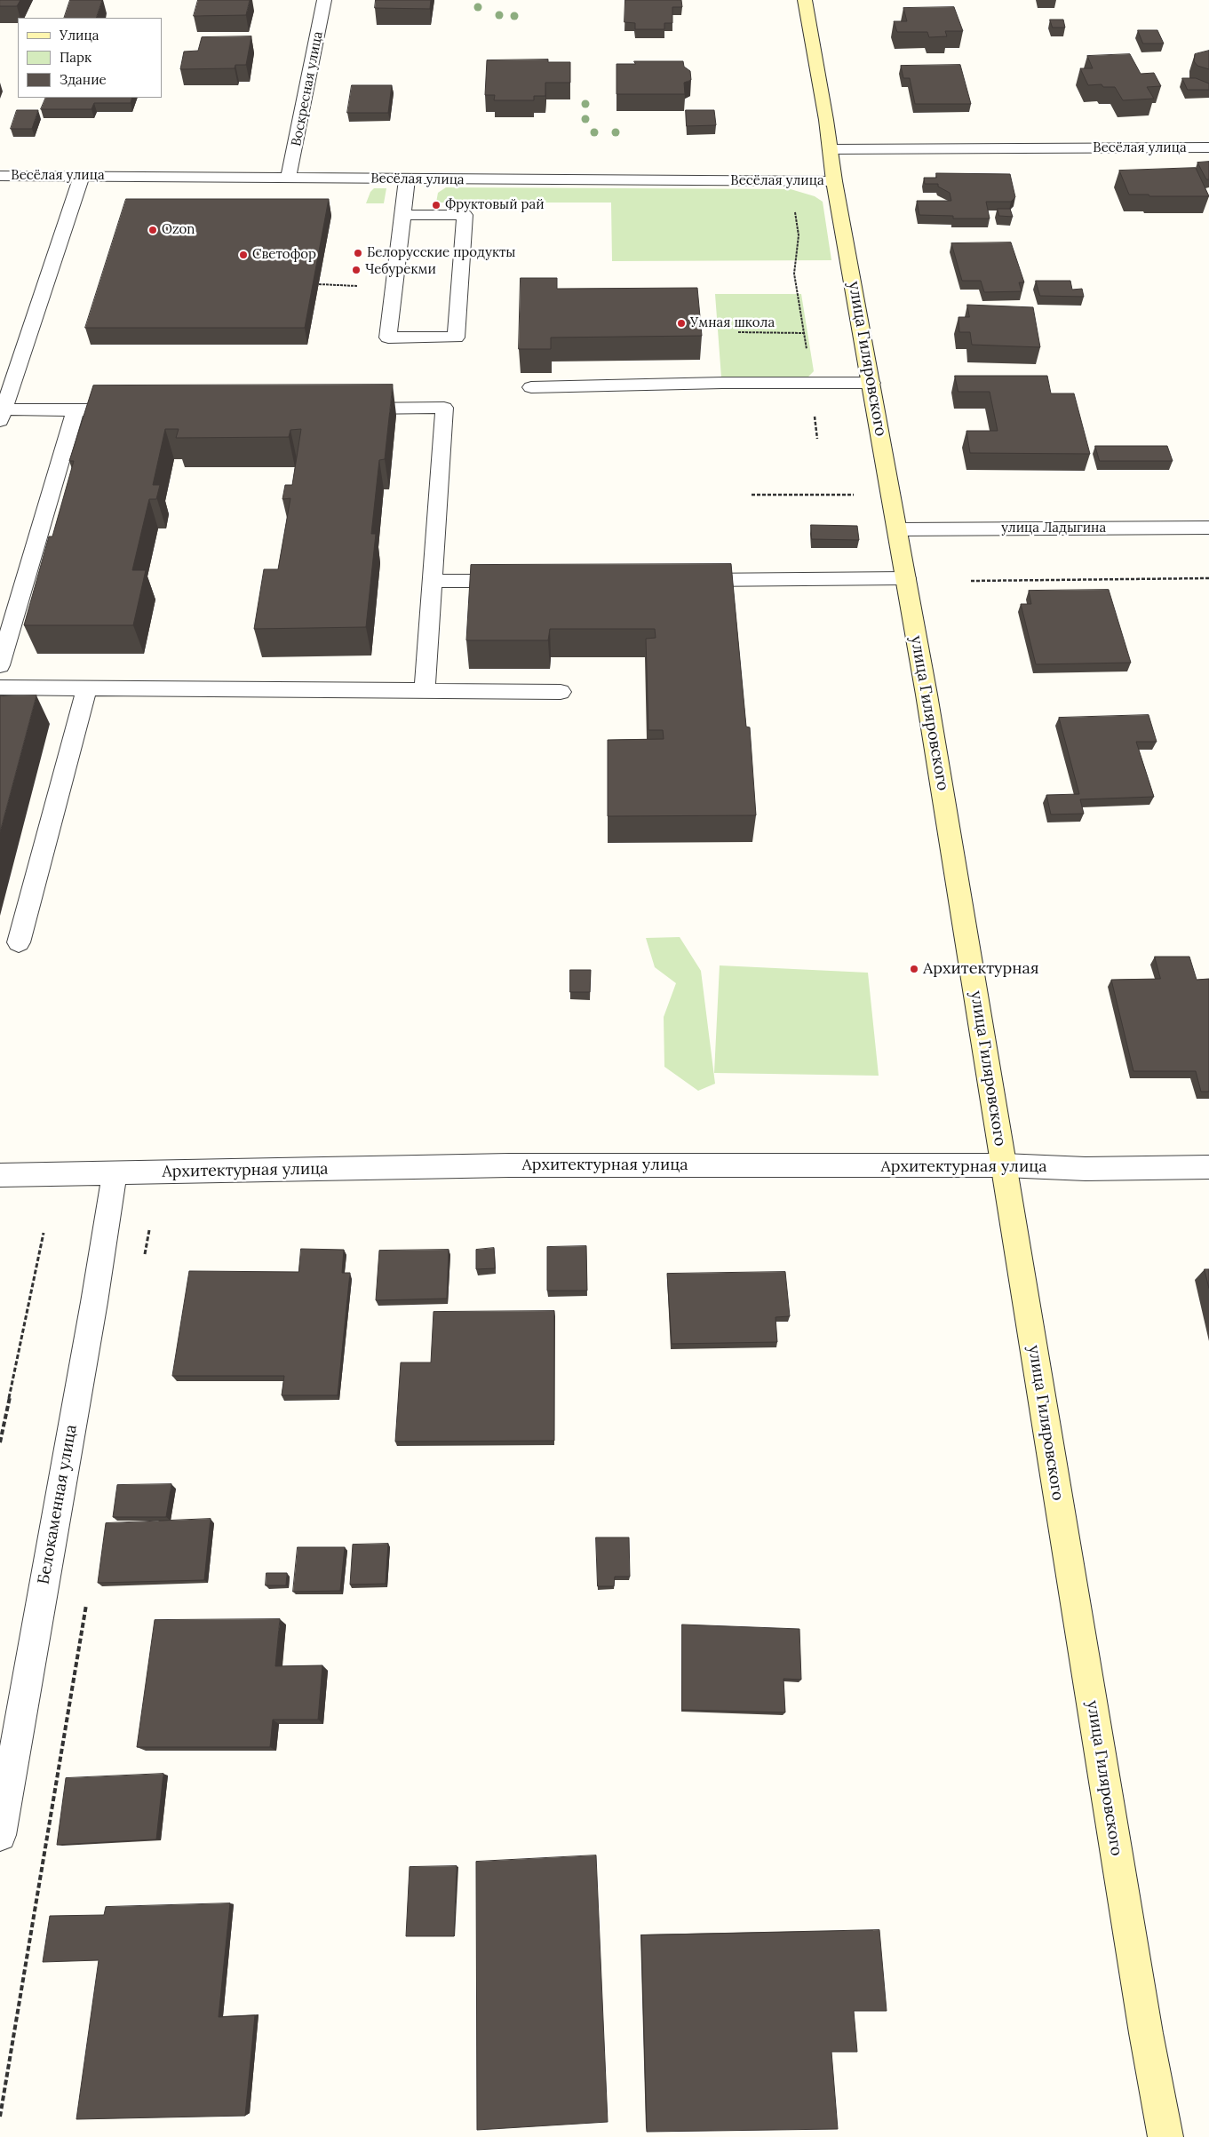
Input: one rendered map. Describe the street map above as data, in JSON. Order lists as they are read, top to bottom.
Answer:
{
  "streets": {
    "street": [
      "Воскресная улица",
      "Весёлая улица",
      "улица Гиляровского",
      "улица Ладыгина",
      "Архитектурная улица",
      "Белокаменная улица"
    ]
  },
  "crossings": [
    ["Воскресная улица", "Весёлая улица"],
    ["Весёлая улица", "улица Гиляровского"],
    ["улица Гиляровского", "улица Ладыгина"],
    ["улица Гиляровского", "Архитектурная улица"],
    ["Архитектурная улица", "Белокаменная улица"]
  ],
  "places": [
    "Фруктовый рай",
    "Ozon",
    "Белорусские продукты",
    "Светофор",
    "Чебурекми",
    "Умная школа",
    "Архитектурная"
  ],
  "legend": ["Улица", "Парк", "Здание"]
}
